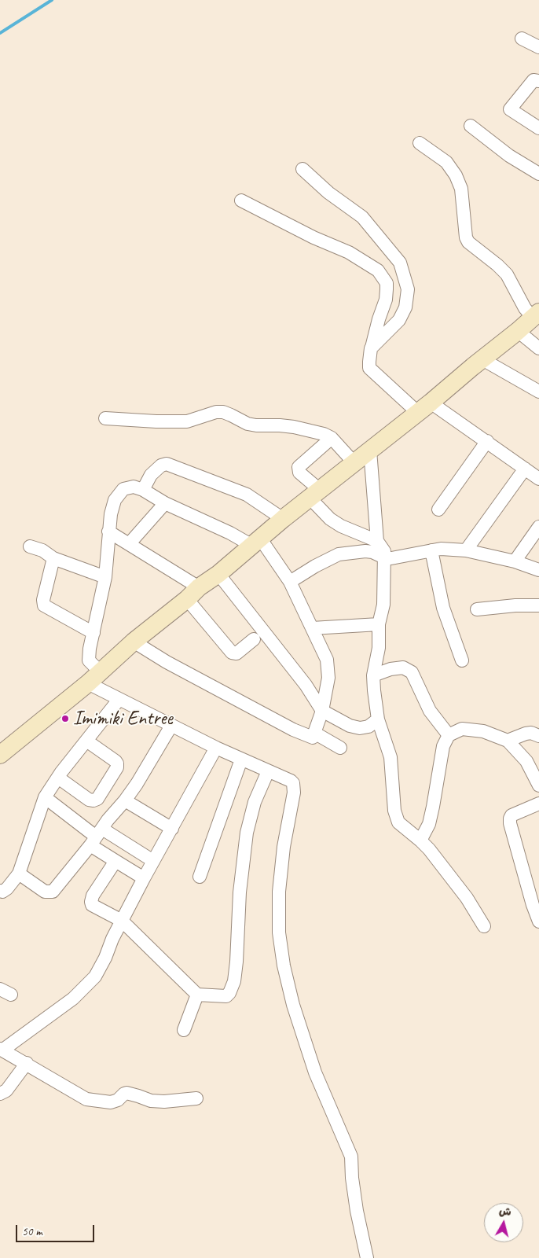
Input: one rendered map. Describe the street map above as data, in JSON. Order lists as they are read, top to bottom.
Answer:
{
  "places": ["Imimiki Entree"],
  "scale_bar": "50 m",
  "north": "top"
}
